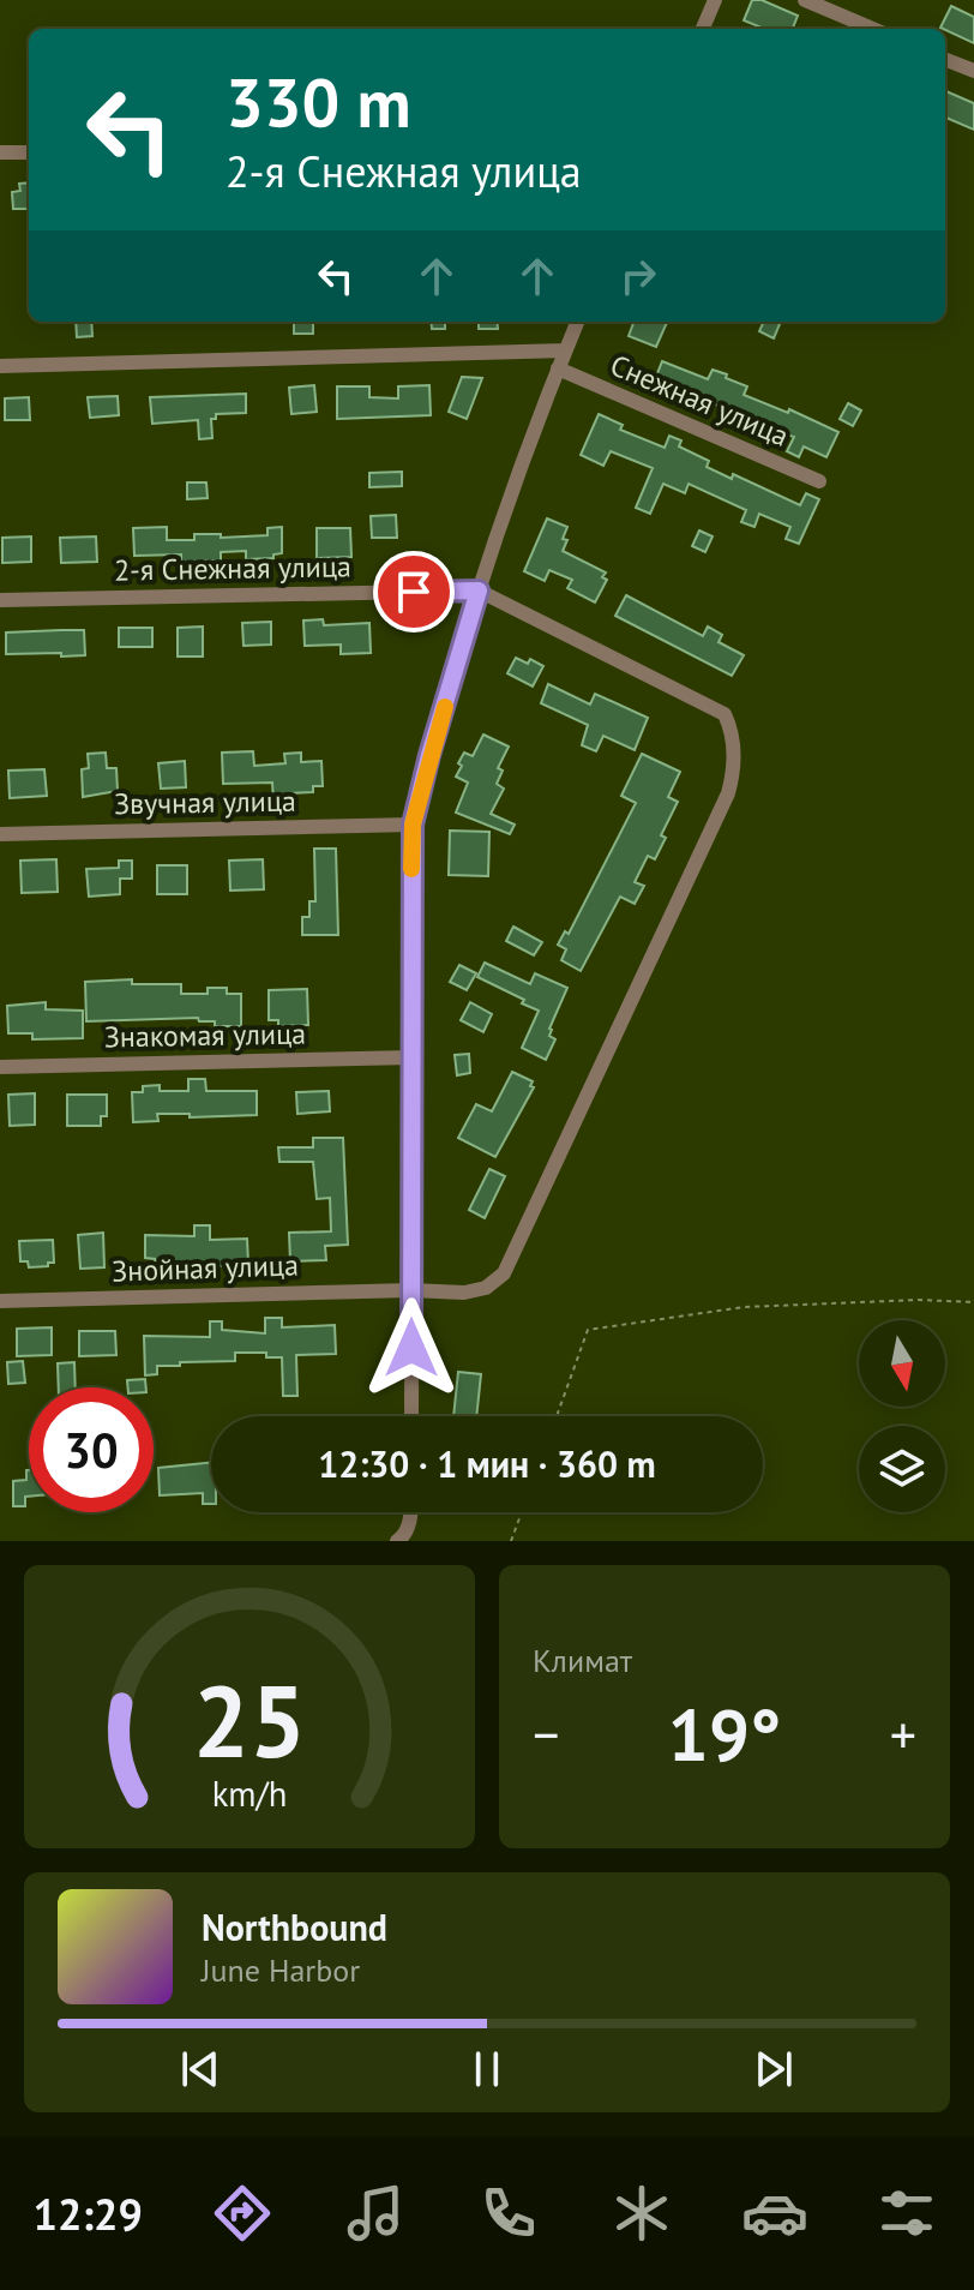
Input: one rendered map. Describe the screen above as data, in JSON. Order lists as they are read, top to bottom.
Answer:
{
  "streets": {
    "street": [
      "Снежная улица",
      "2-я Снежная улица",
      "Звучная улица",
      "Знакомая улица",
      "Знойная улица"
    ]
  },
  "crossings": [
    ["2-я Снежная улица", "Знойная улица"]
  ],
  "north": "bottom",
  "page": {
    "turn": ["330 m", "2-я Снежная улица"],
    "limit": "30",
    "trip": "12:30 · 1 мин · 360 m",
    "tile": "Климат",
    "heat": ["−", "19°", "+"],
    "song": ["Northbound", "June Harbor"],
    "tabs": "12:29",
    "gauge": ["25", "km/h"]
  }
}
